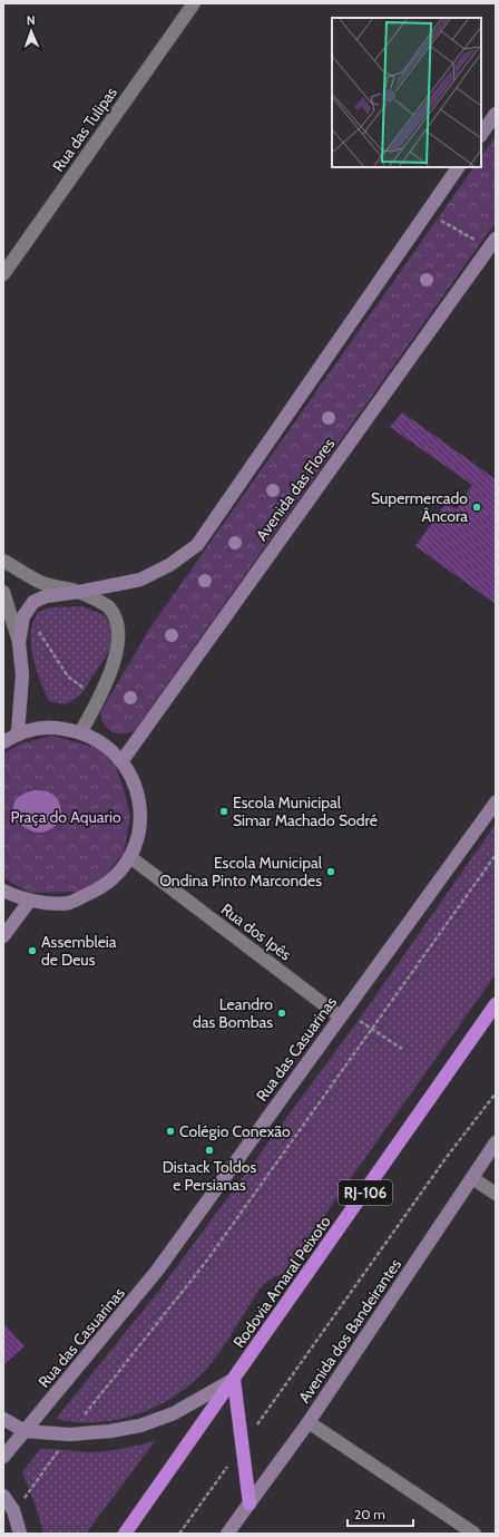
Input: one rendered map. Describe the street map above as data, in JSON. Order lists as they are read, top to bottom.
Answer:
{
  "streets": {
    "highway": ["RJ-106", "Rodovia Amaral Peixoto"],
    "street": [
      "Rua das Tulipas",
      "Avenida das Flores",
      "Rua dos Ipês",
      "Rua das Casuarinas",
      "Avenida dos Bandeirantes"
    ]
  },
  "crossings": [
    ["Rua dos Ipês", "Rua das Casuarinas"]
  ],
  "parks": ["Praça do Aquario"],
  "places": [
    "Supermercado Âncora",
    "Escola Municipal Simar Machado Sodré",
    "Escola Municipal Ondina Pinto Marcondes",
    "Assembleia de Deus",
    "Leandro das Bombas",
    "Colégio Conexão",
    "Distack Toldos e Persianas"
  ],
  "scale_bar": "20 m",
  "north": "top"
}
